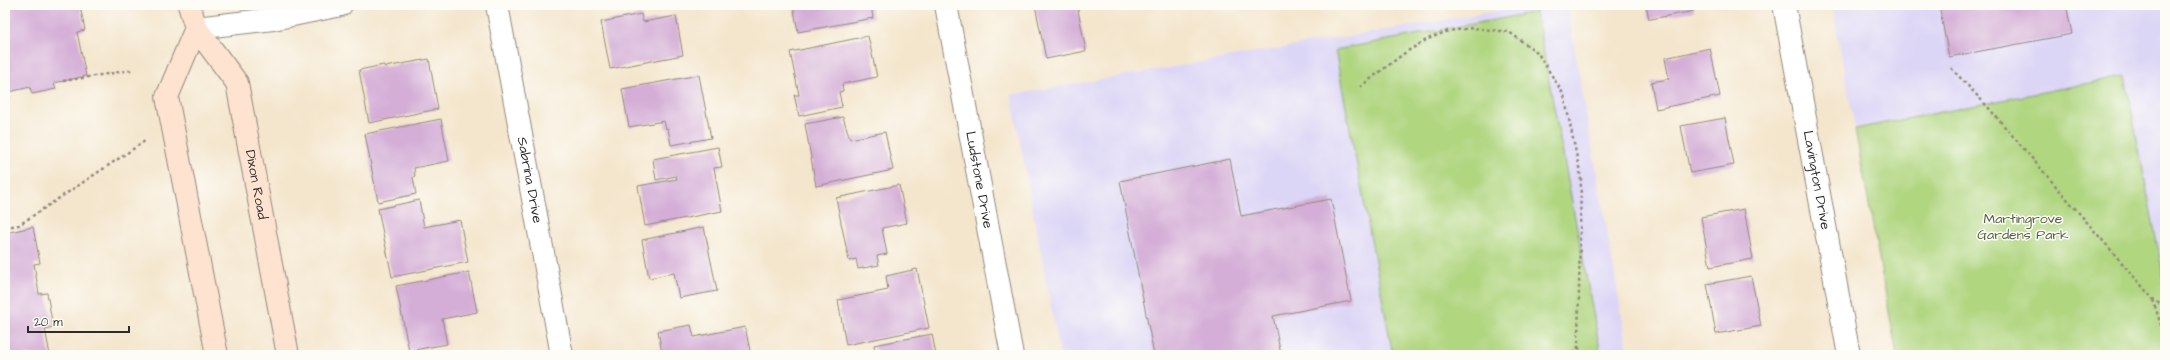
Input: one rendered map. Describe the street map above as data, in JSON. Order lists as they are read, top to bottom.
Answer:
{
  "streets": {
    "main road": ["Dixon Road"],
    "street": ["Sabrina Drive", "Ludstone Drive", "Lavington Drive"]
  },
  "parks": ["Martingrove Gardens Park"],
  "scale_bar": "20 m"
}
